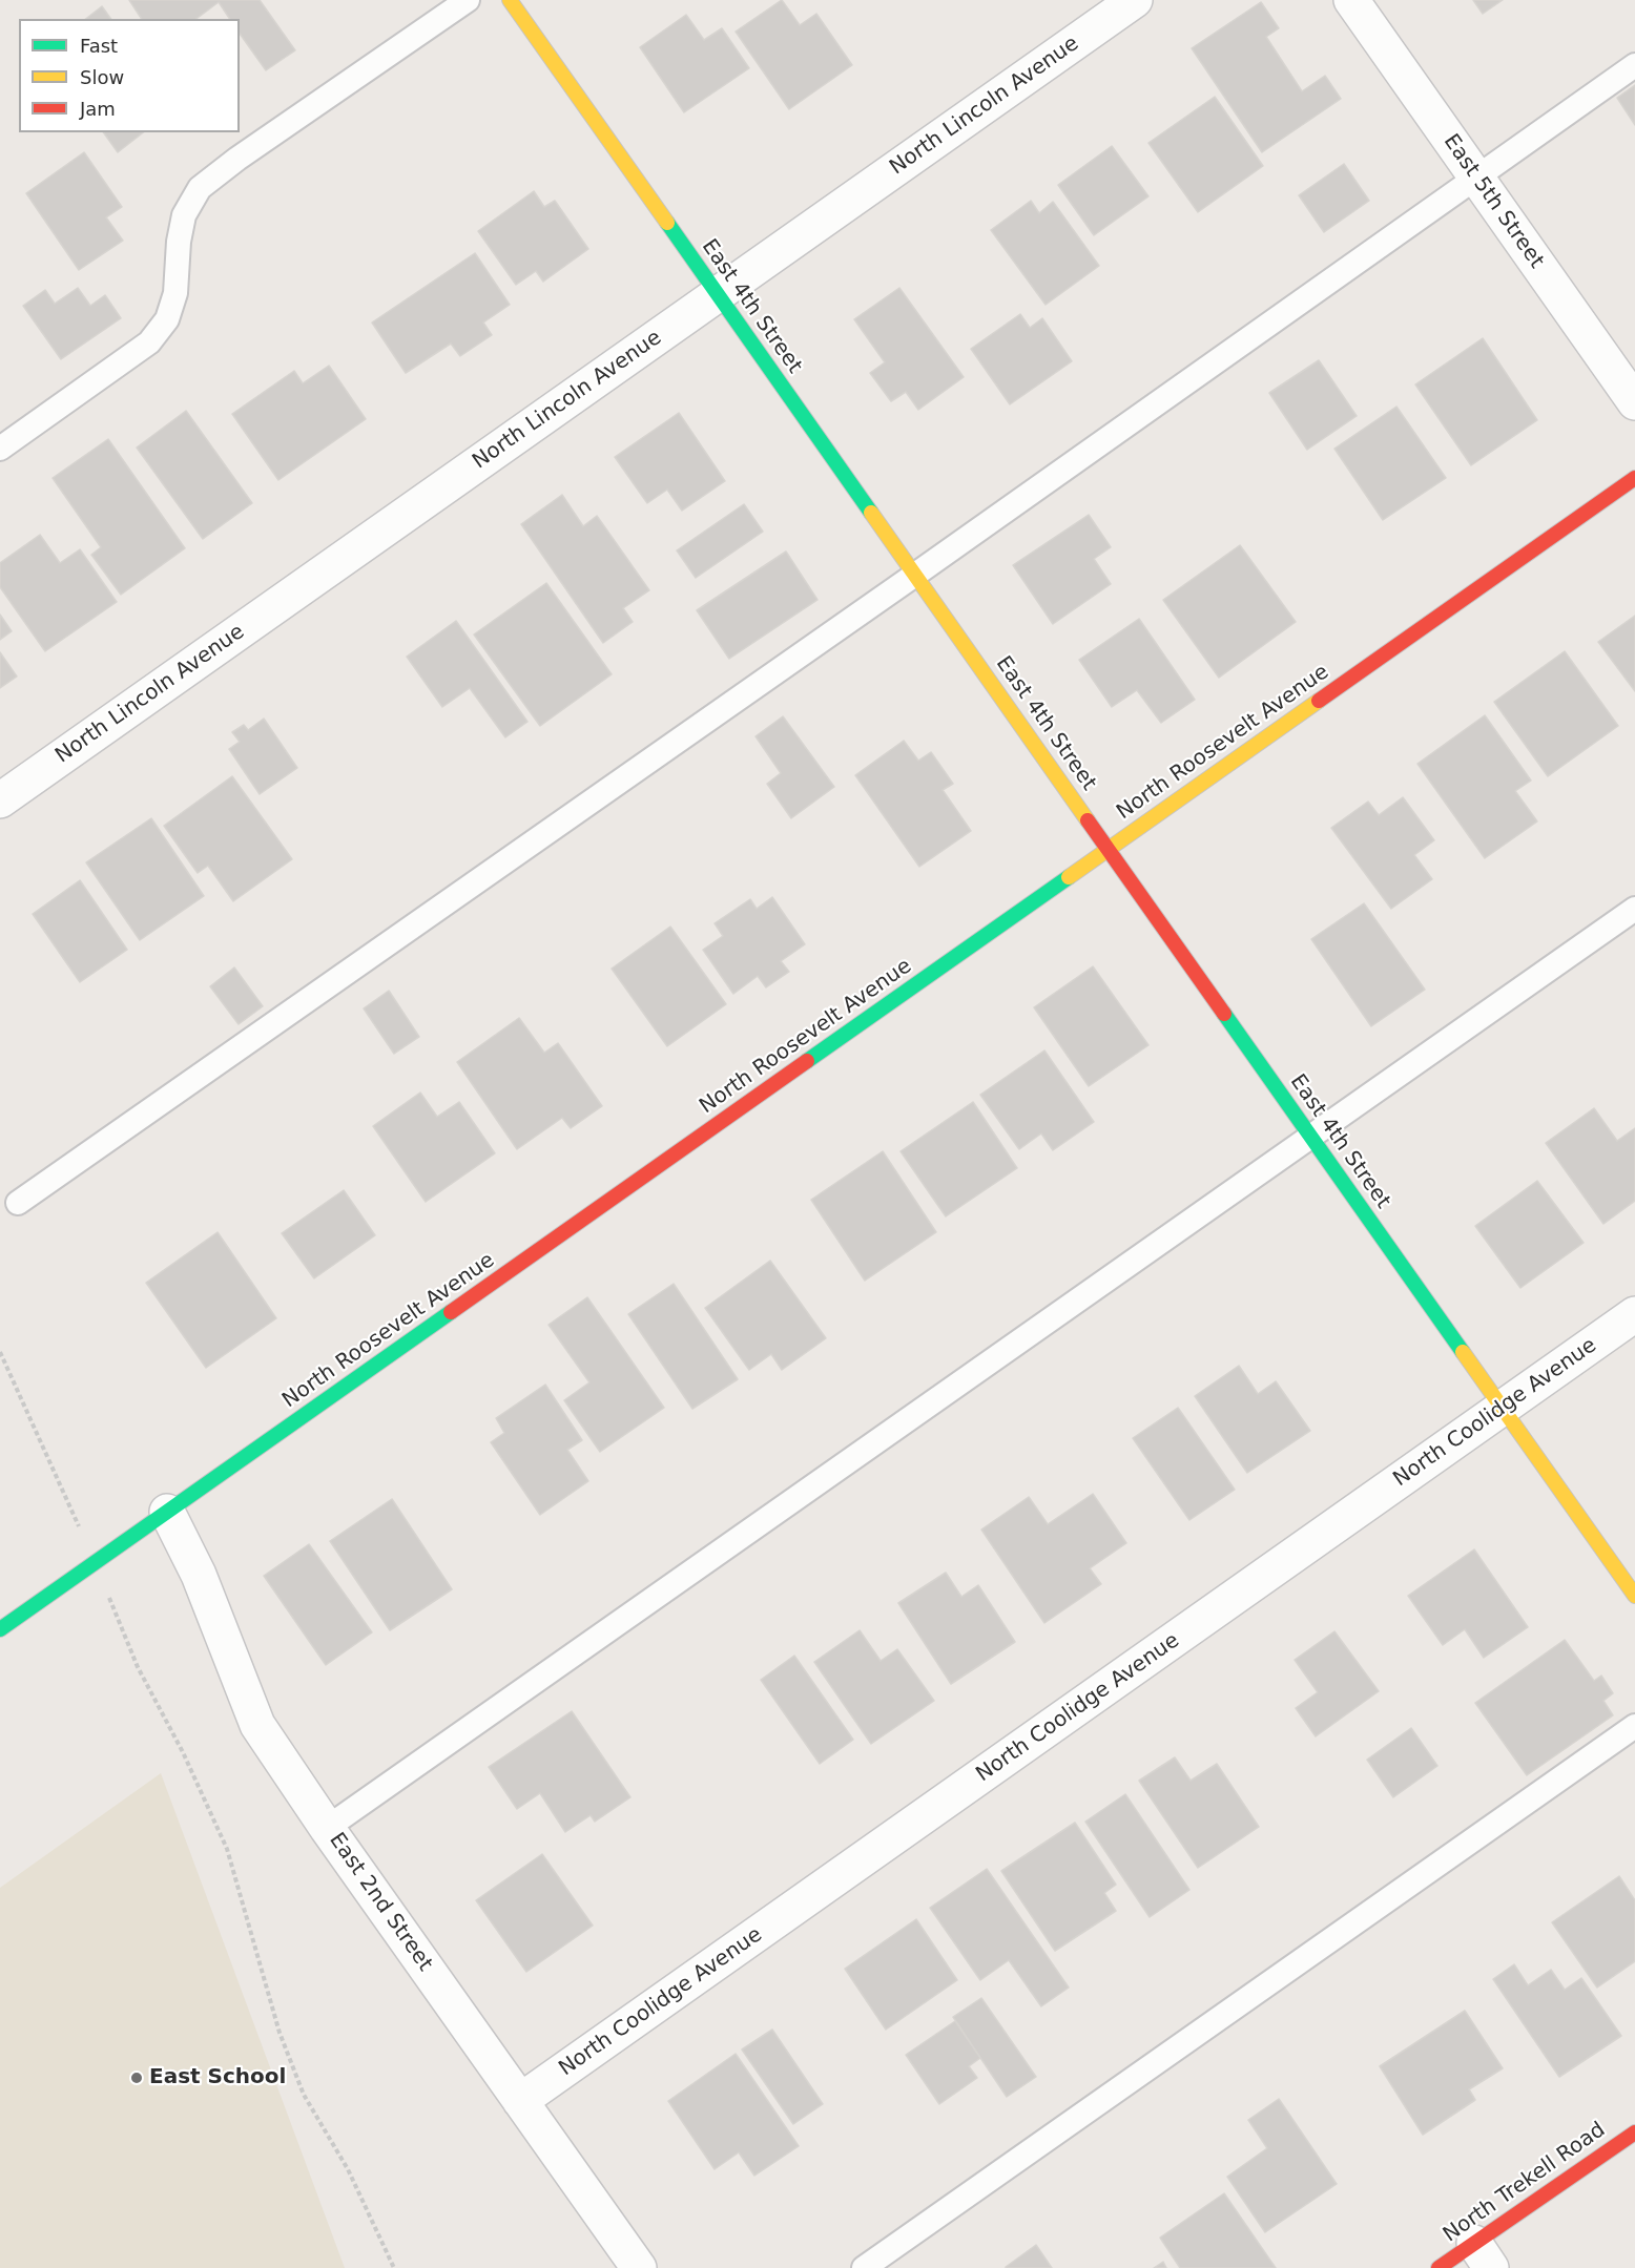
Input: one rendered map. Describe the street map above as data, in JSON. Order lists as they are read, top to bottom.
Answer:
{
  "streets": {
    "street": [
      "North Lincoln Avenue",
      "East 5th Street",
      "East 4th Street",
      "North Roosevelt Avenue",
      "North Coolidge Avenue",
      "East 2nd Street",
      "North Trekell Road"
    ]
  },
  "crossings": [
    ["North Lincoln Avenue", "East 4th Street"],
    ["East 4th Street", "North Roosevelt Avenue"],
    ["East 4th Street", "North Coolidge Avenue"],
    ["North Roosevelt Avenue", "East 2nd Street"],
    ["North Coolidge Avenue", "East 2nd Street"]
  ],
  "places": ["East School"],
  "legend": ["Fast", "Slow", "Jam"]
}
